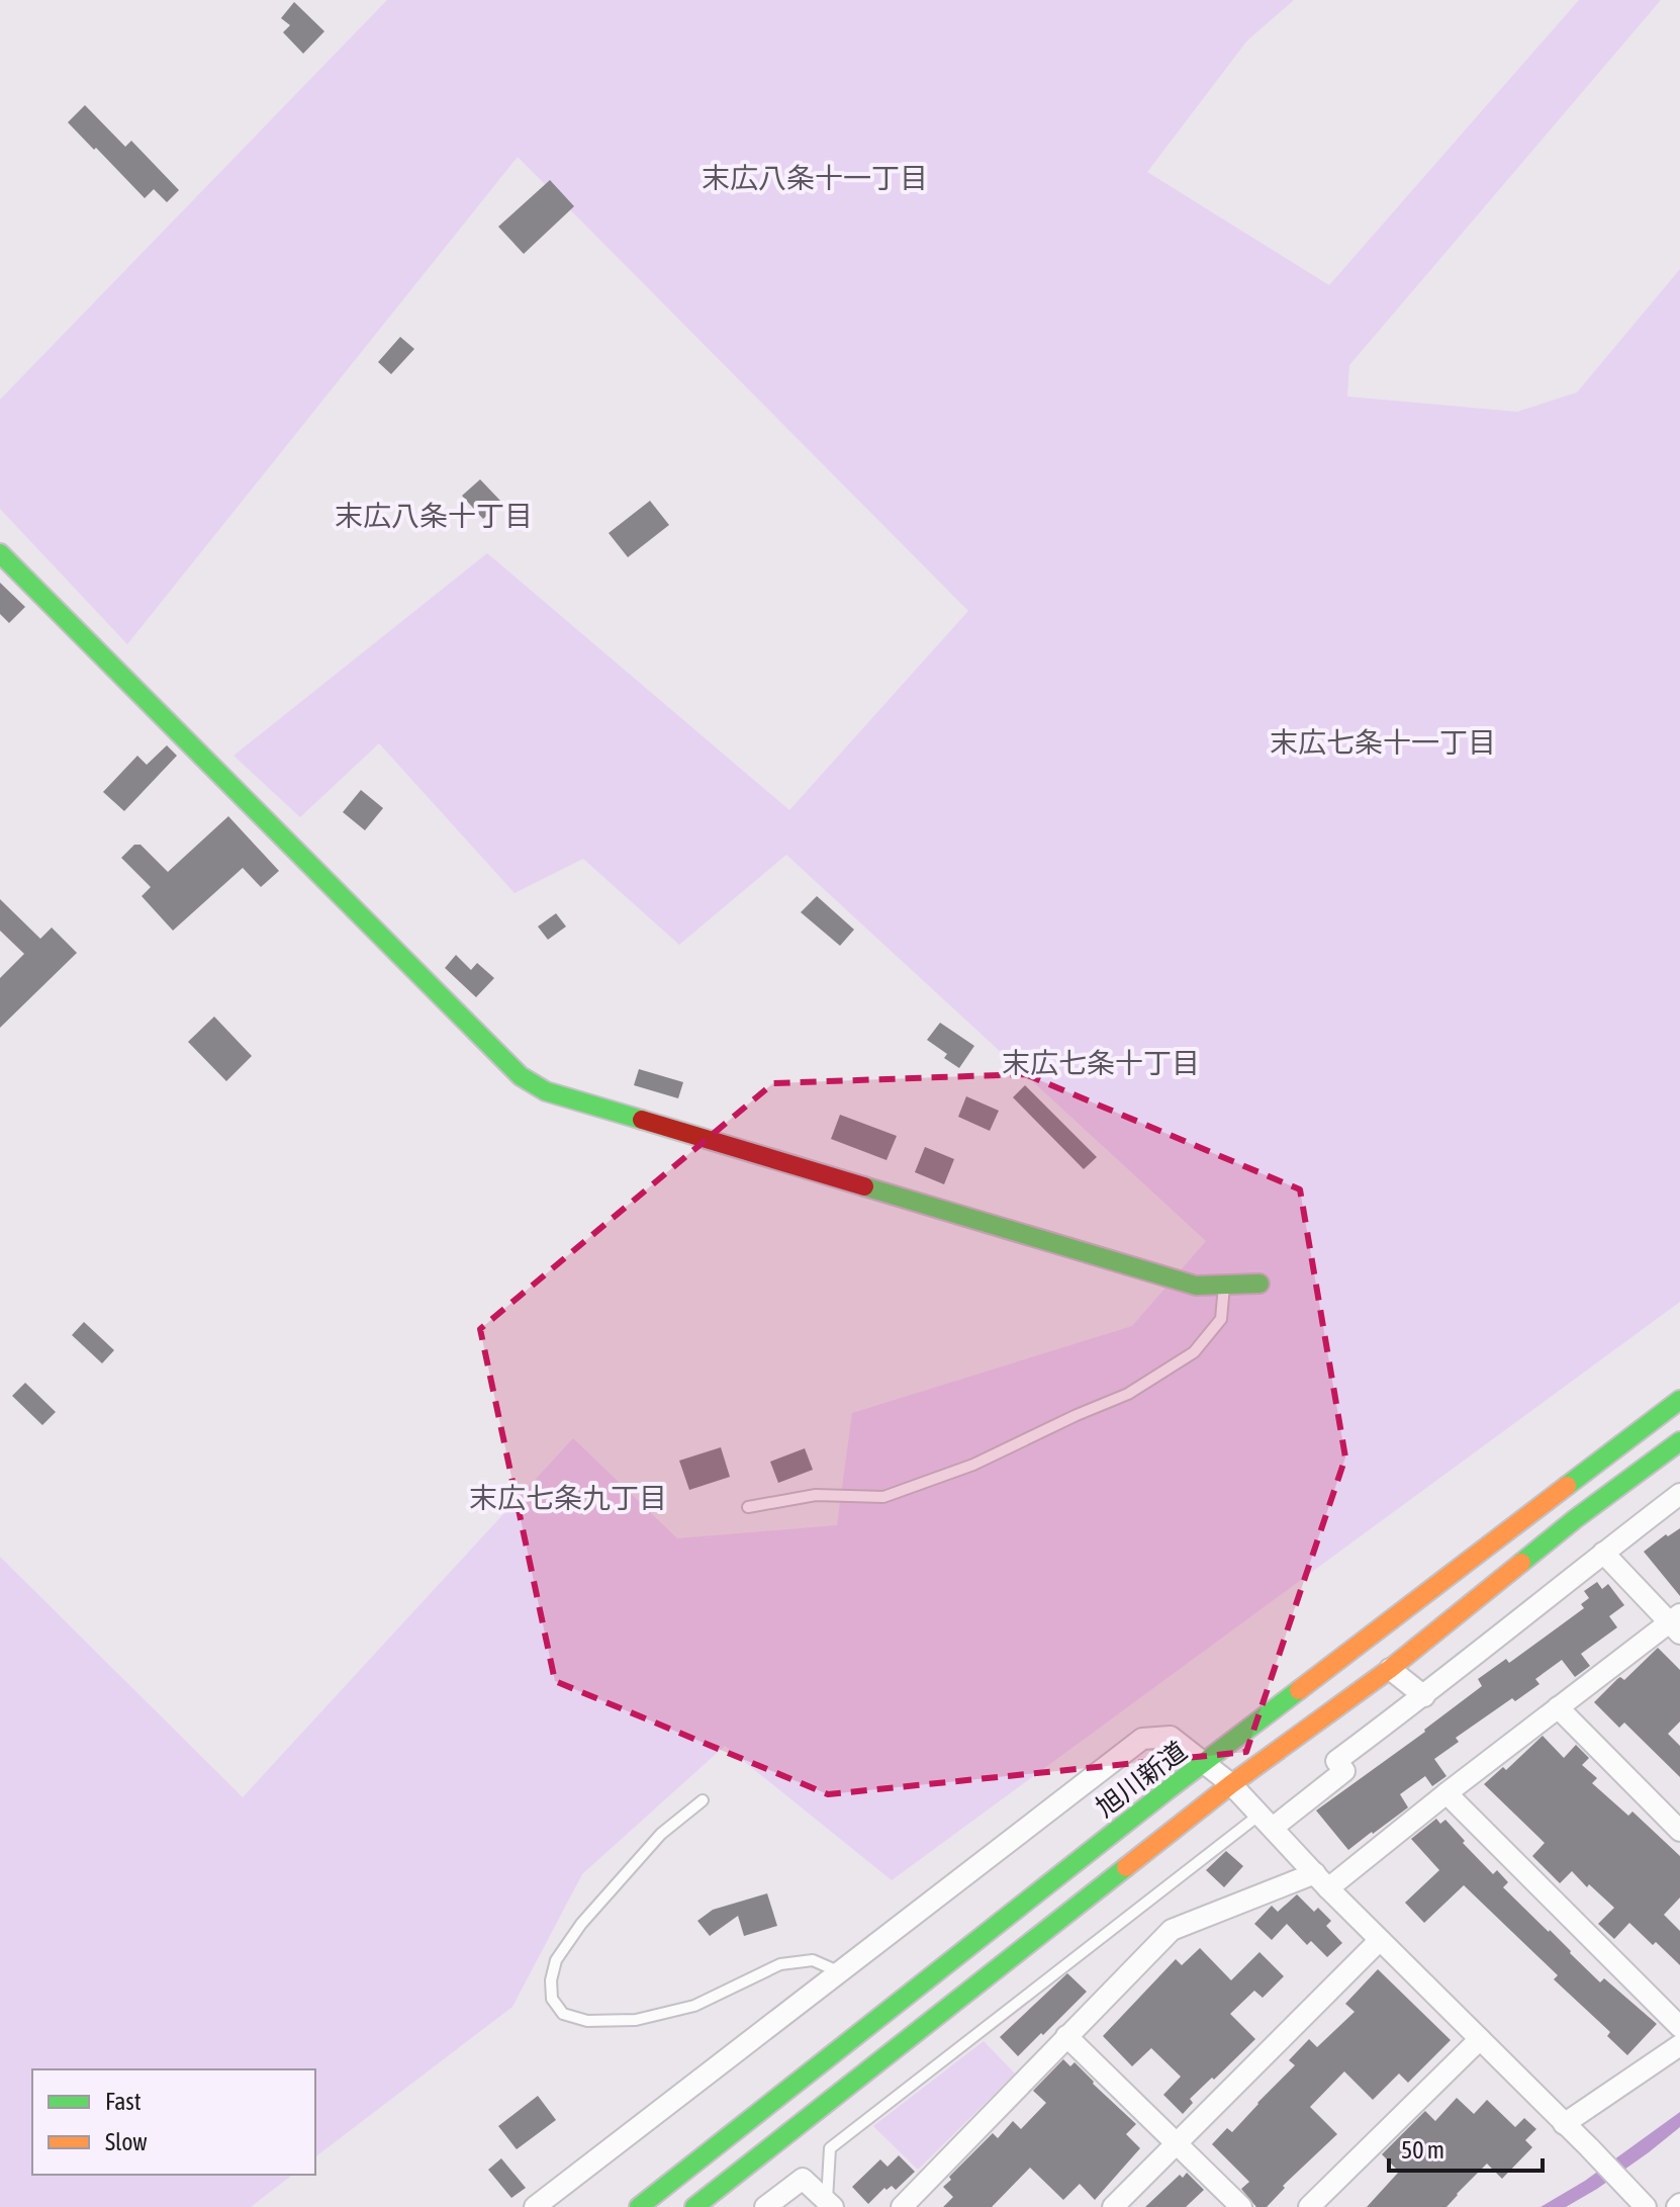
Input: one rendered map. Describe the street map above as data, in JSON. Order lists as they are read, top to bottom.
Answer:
{
  "streets": {
    "main road": ["旭川新道"]
  },
  "districts": [
    "末広八条十一丁目",
    "末広八条十丁目",
    "末広七条十一丁目",
    "末広七条十丁目",
    "末広七条九丁目"
  ],
  "legend": ["Fast", "Slow"],
  "scale_bar": "50 m"
}
